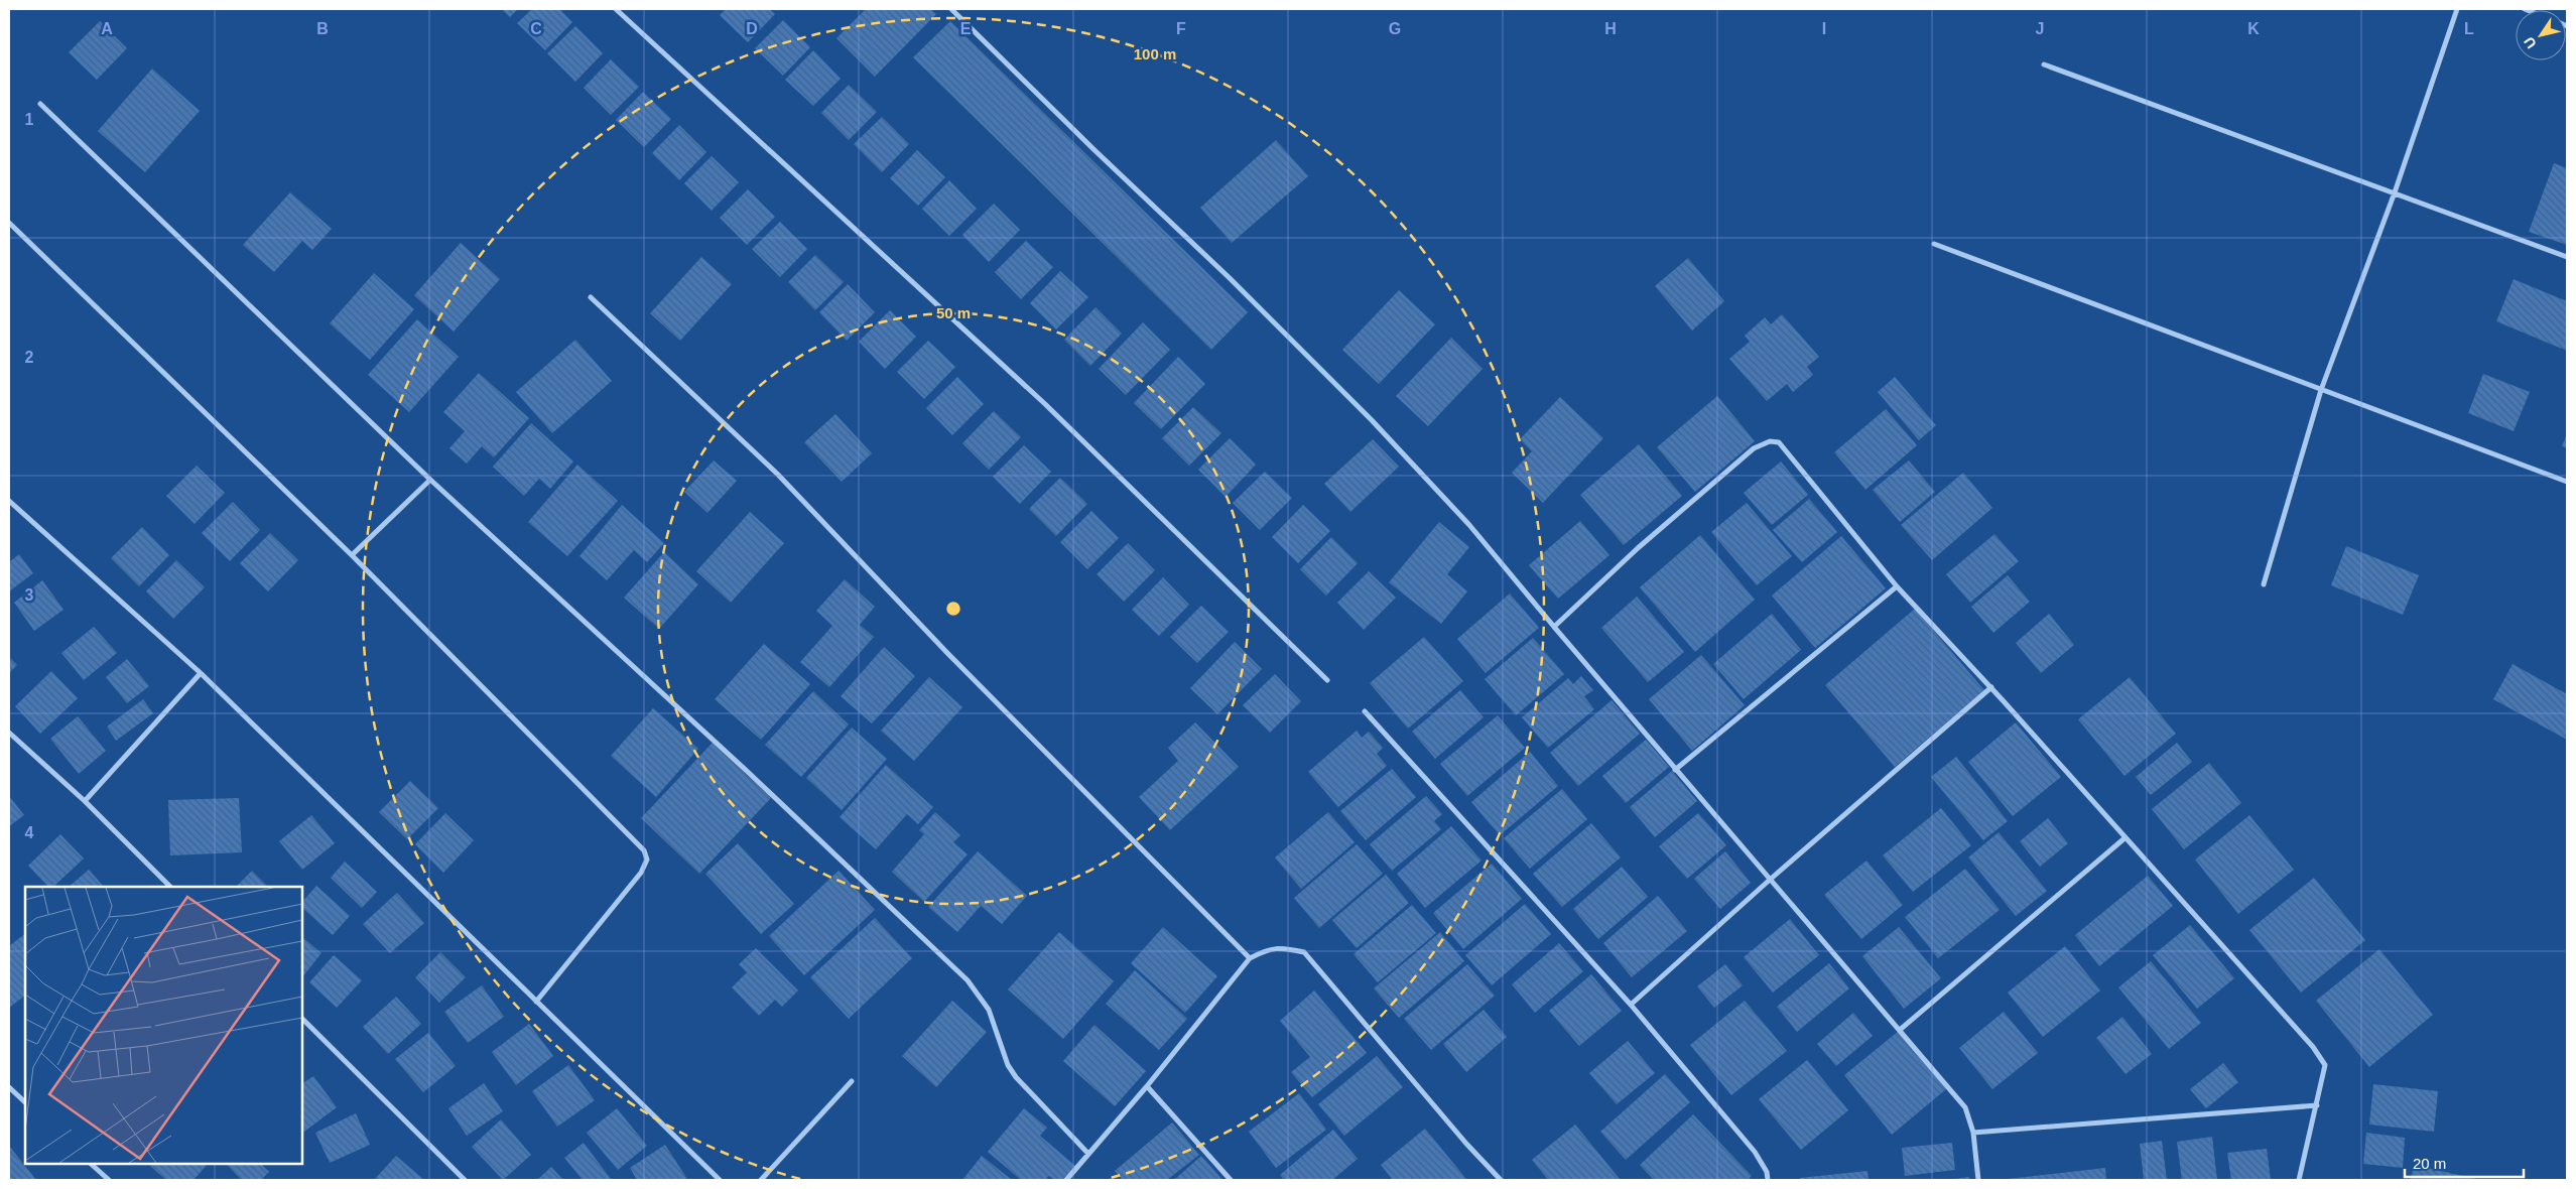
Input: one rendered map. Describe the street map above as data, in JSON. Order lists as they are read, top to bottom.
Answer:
{
  "scale_bar": "20 m",
  "north": "bottom left",
  "grid": {
    "columns": [
      "A",
      "B",
      "C",
      "D",
      "E",
      "F",
      "G",
      "H",
      "I",
      "J",
      "K",
      "L"
    ],
    "rows": [
      "1",
      "2",
      "3",
      "4"
    ]
  },
  "rings": ["100 m", "50 m"]
}
